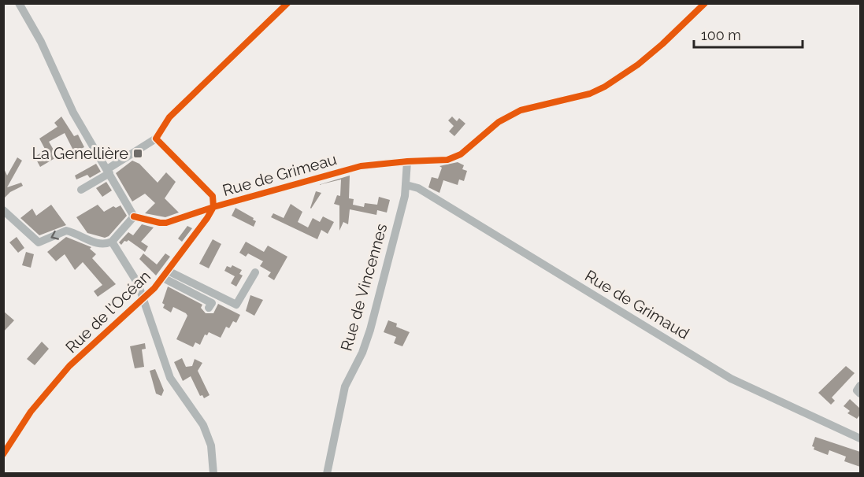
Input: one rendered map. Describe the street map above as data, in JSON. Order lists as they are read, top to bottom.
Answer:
{
  "streets": {
    "street": [
      "Rue de Grimeau",
      "Rue de Vincennes",
      "Rue de Grimaud",
      "Rue de l'Océan"
    ]
  },
  "crossings": [
    ["Rue de Grimeau", "Rue de Vincennes"],
    ["Rue de Grimeau", "Rue de l'Océan"],
    ["Rue de Vincennes", "Rue de Grimaud"]
  ],
  "places": {
    "transit": ["La Genellière"]
  },
  "scale_bar": "100 m"
}
